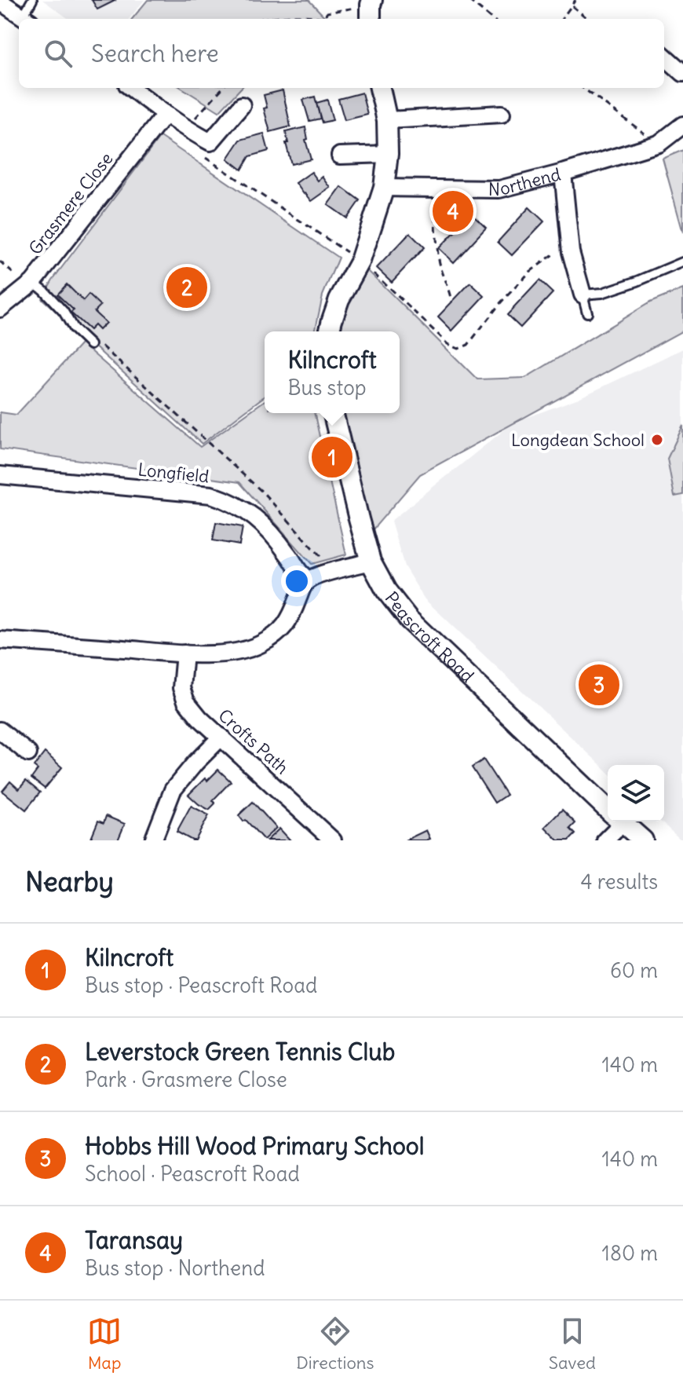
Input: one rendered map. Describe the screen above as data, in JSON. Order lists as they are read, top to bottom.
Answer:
{
  "streets": {
    "street": [
      "Northend",
      "Grasmere Close",
      "Longfield",
      "Peascroft Road",
      "Crofts Path"
    ]
  },
  "places": ["Longdean School"],
  "page": {
    "search": "Search here",
    "pins": [
      "4",
      "2",
      "1",
      "3"
    ],
    "popup": ["Kilncroft", "Bus stop"],
    "heading": ["Nearby", "4 results"],
    "list": [
      {
        "mark": "1",
        "name": "Kilncroft",
        "note": "Bus stop · Peascroft Road",
        "value": "60 m"
      },
      {
        "mark": "2",
        "name": "Leverstock Green Tennis Club",
        "note": "Park · Grasmere Close",
        "value": "140 m"
      },
      {
        "mark": "3",
        "name": "Hobbs Hill Wood Primary School",
        "note": "School · Peascroft Road",
        "value": "140 m"
      },
      {
        "mark": "4",
        "name": "Taransay",
        "note": "Bus stop · Northend",
        "value": "180 m"
      }
    ],
    "nav": ["Map", "Directions", "Saved"]
  }
}
